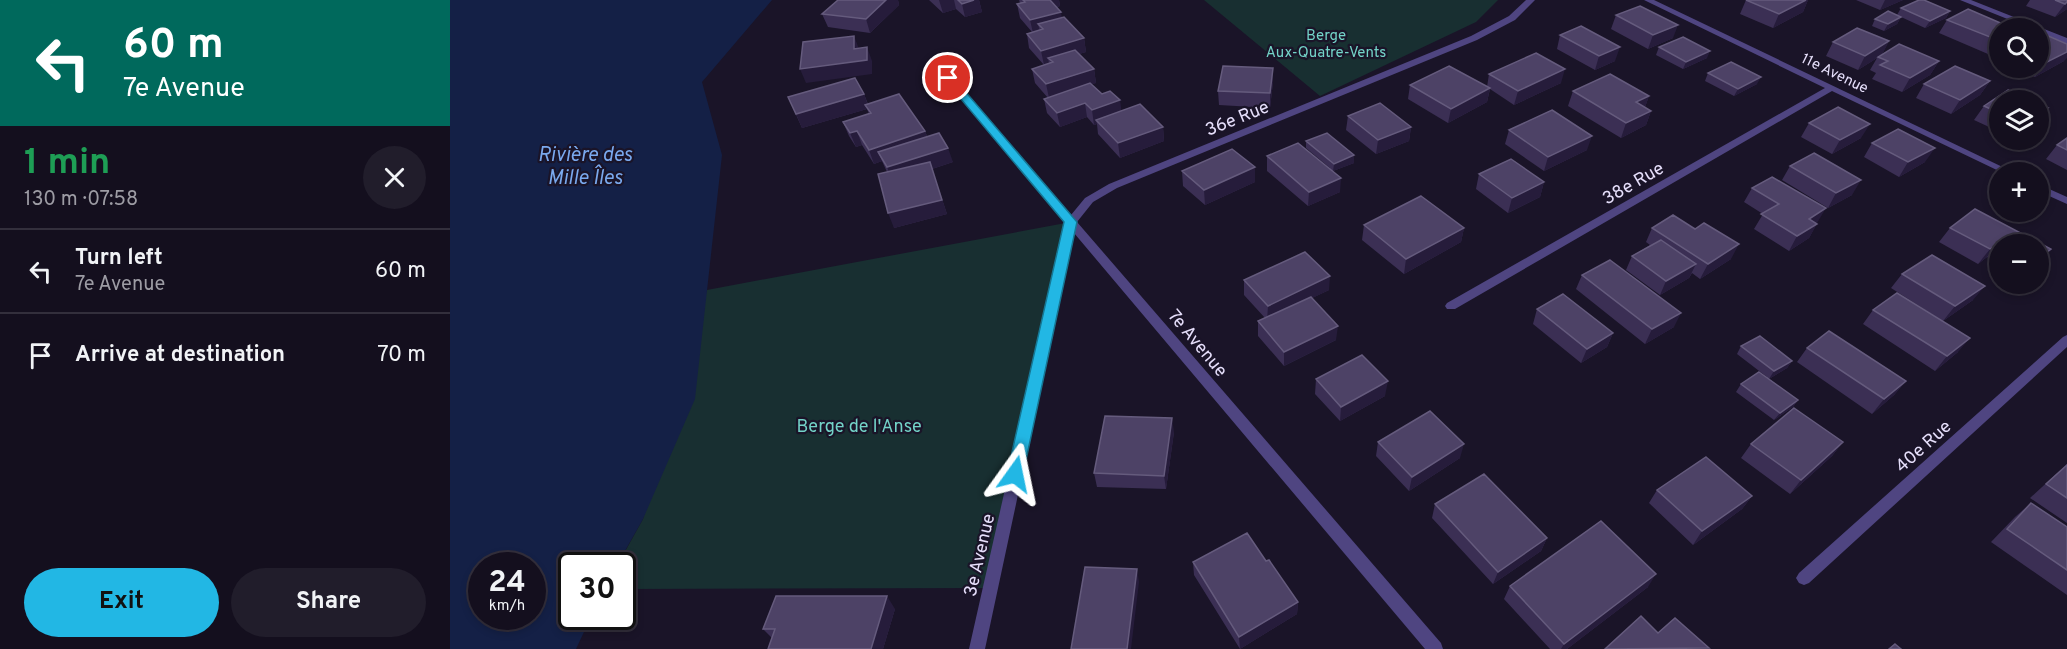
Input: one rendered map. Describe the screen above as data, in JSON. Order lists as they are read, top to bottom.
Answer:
{
  "streets": {
    "street": [
      "11e Avenue",
      "36e Rue",
      "38e Rue",
      "7e Avenue",
      "40e Rue",
      "3e Avenue"
    ]
  },
  "crossings": [
    ["11e Avenue", "38e Rue"],
    ["36e Rue", "7e Avenue"],
    ["36e Rue", "3e Avenue"],
    ["7e Avenue", "3e Avenue"]
  ],
  "water": ["Rivière des Mille Îles"],
  "parks": ["Berge Aux-Quatre-Vents", "Berge de l'Anse"],
  "page": {
    "turn": ["60 m", "7e Avenue"],
    "map_buttons": ["+", "−"],
    "heading": ["1 min", "130 m · 07:58"],
    "list": [
      {
        "name": "Turn left",
        "note": "7e Avenue",
        "value": "60 m"
      },
      {
        "name": "Arrive at destination",
        "value": "70 m"
      }
    ],
    "speed": "24 km/h",
    "limit": "30",
    "buttons": ["Exit", "Share"]
  }
}
